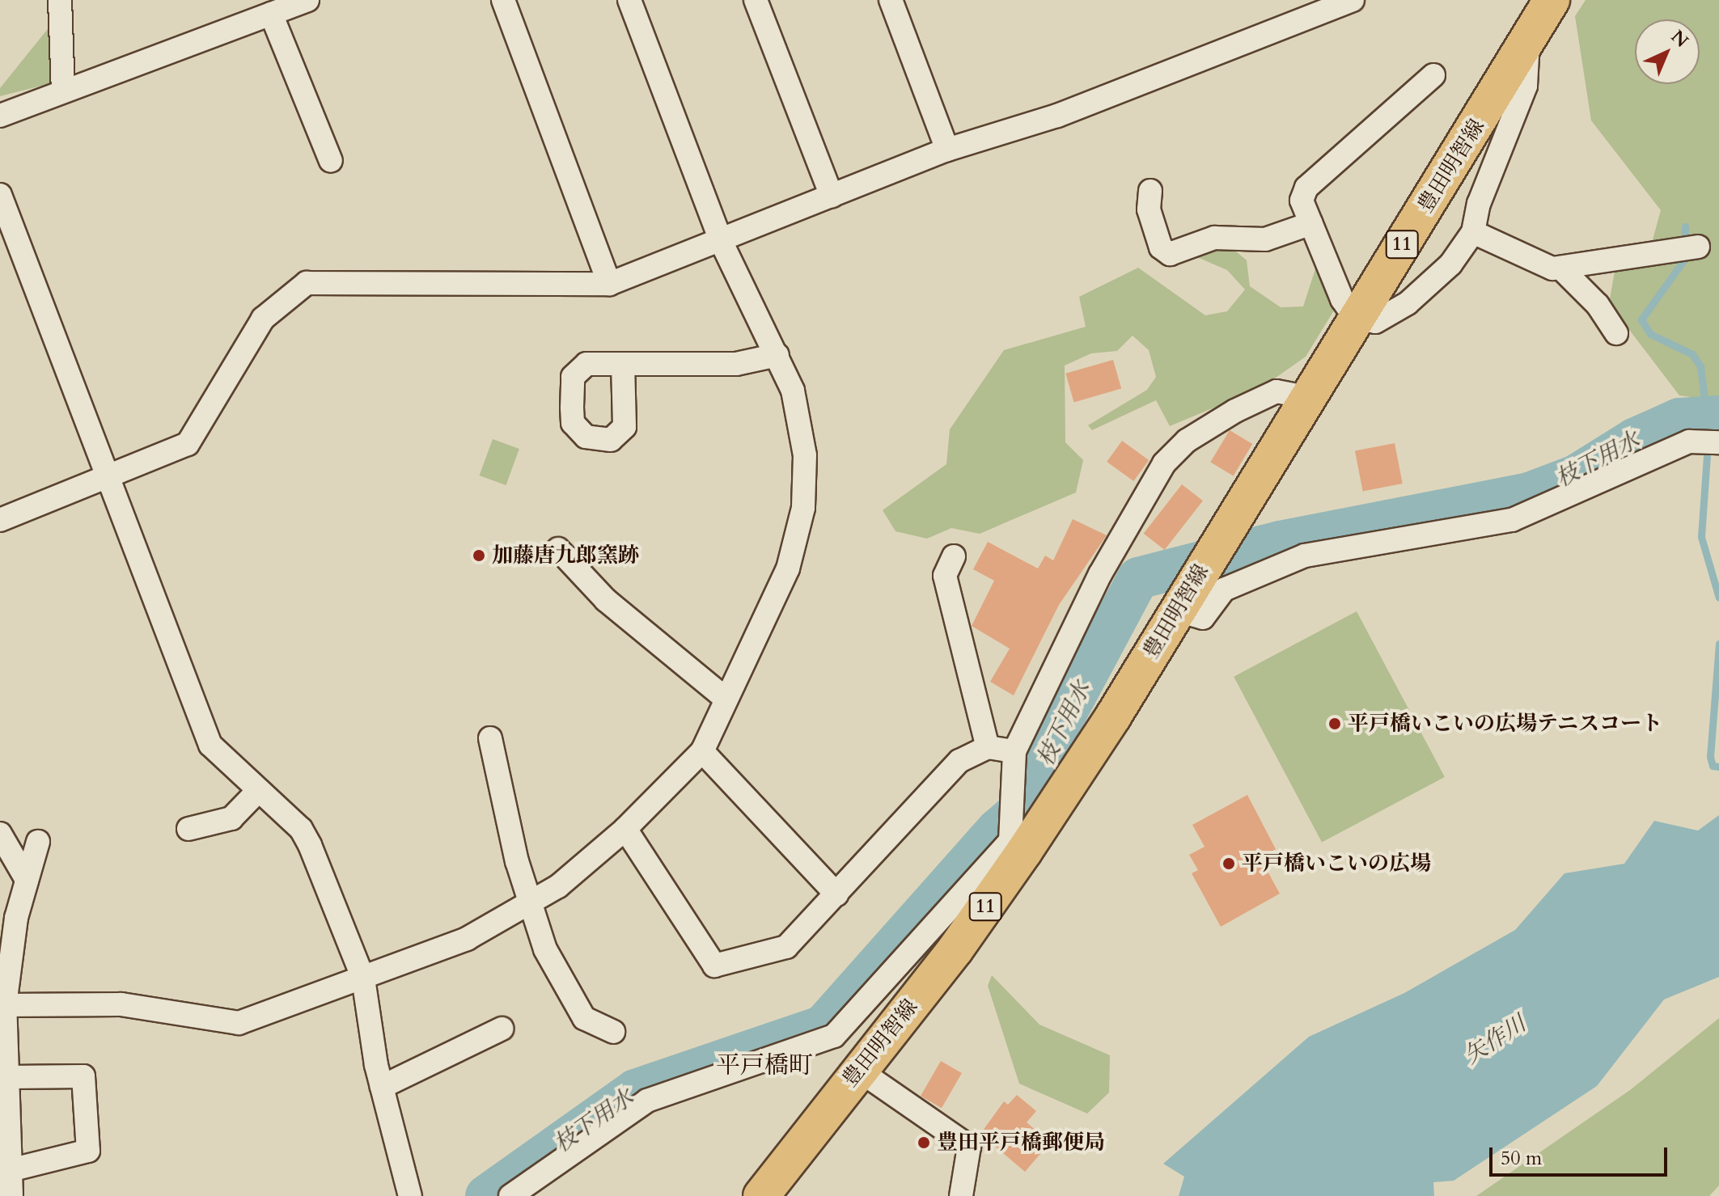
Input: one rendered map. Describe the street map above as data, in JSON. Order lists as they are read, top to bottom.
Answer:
{
  "streets": {
    "main road": ["豊田明智線", "11"]
  },
  "districts": ["平戸橋町"],
  "water": ["枝下用水", "矢作川"],
  "places": [
    "加藤唐九郎窯跡",
    "平戸橋いこいの広場テニスコート",
    "平戸橋いこいの広場",
    "豊田平戸橋郵便局"
  ],
  "scale_bar": "50 m",
  "north": "top right"
}
